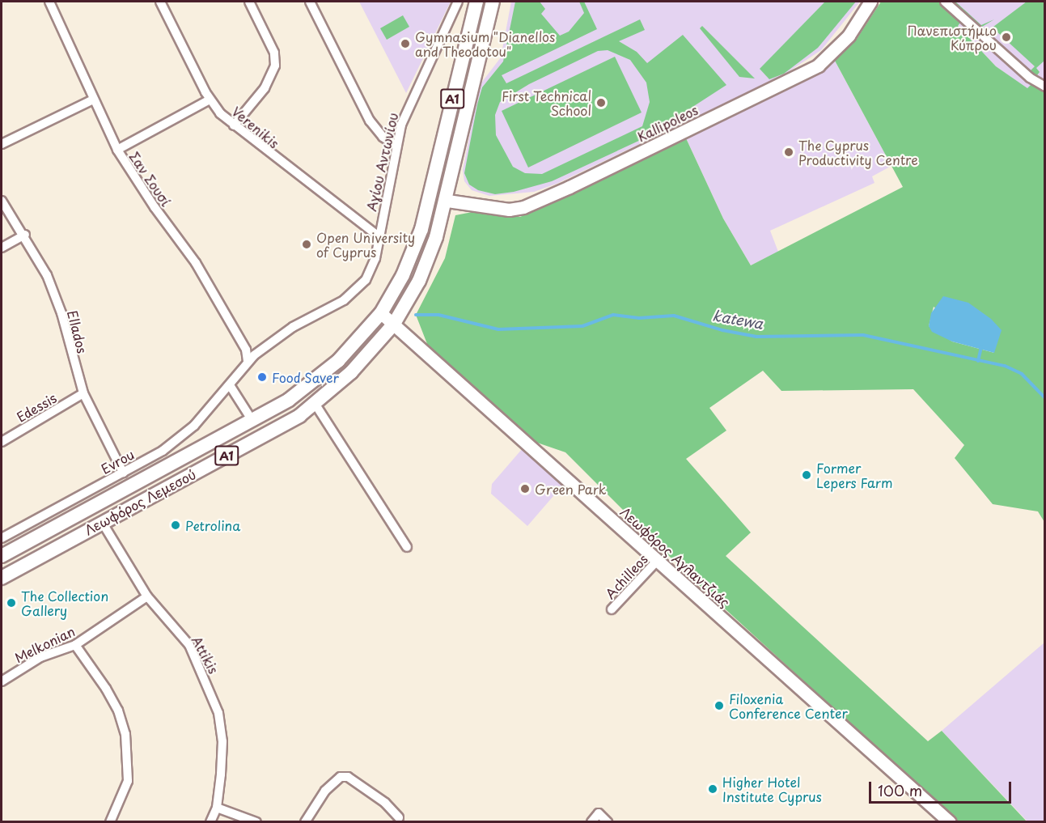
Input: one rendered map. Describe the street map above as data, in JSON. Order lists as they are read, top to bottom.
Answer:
{
  "streets": {
    "main road": [
      "A1",
      "Kallipoleos",
      "Λεωφόρος Λεμεσού",
      "Λεωφόρος Αγλαντζιάς"
    ],
    "street": [
      "Verenikis",
      "Αγίου Αντωνίου",
      "Σαν Σουσί",
      "Ellados",
      "Edessis",
      "Evrou",
      "Achilleos",
      "Melkonian",
      "Attikis"
    ]
  },
  "crossings": [
    ["Kallipoleos", "Λεωφόρος Λεμεσού"],
    ["Verenikis", "Αγίου Αντωνίου"],
    ["Αγίου Αντωνίου", "Σαν Σουσί"],
    ["Αγίου Αντωνίου", "Evrou"],
    ["Ellados", "Edessis"],
    ["Ellados", "Evrou"],
    ["Λεωφόρος Λεμεσού", "Λεωφόρος Αγλαντζιάς"],
    ["Λεωφόρος Λεμεσού", "Attikis"],
    ["Λεωφόρος Αγλαντζιάς", "Achilleos"],
    ["Melkonian", "Attikis"]
  ],
  "water": ["katewa"],
  "places": [
    "Πανεπιστήμιο Κύπρου",
    "Gymnasium \"Dianellos and Theodotou\"",
    "First Technical School",
    "The Cyprus Productivity Centre",
    "Open University of Cyprus",
    "Food Saver",
    "Former Lepers Farm",
    "Green Park",
    "Petrolina",
    "The Collection Gallery",
    "Filoxenia Conference Center",
    "Higher Hotel Institute Cyprus"
  ],
  "scale_bar": "100 m"
}
